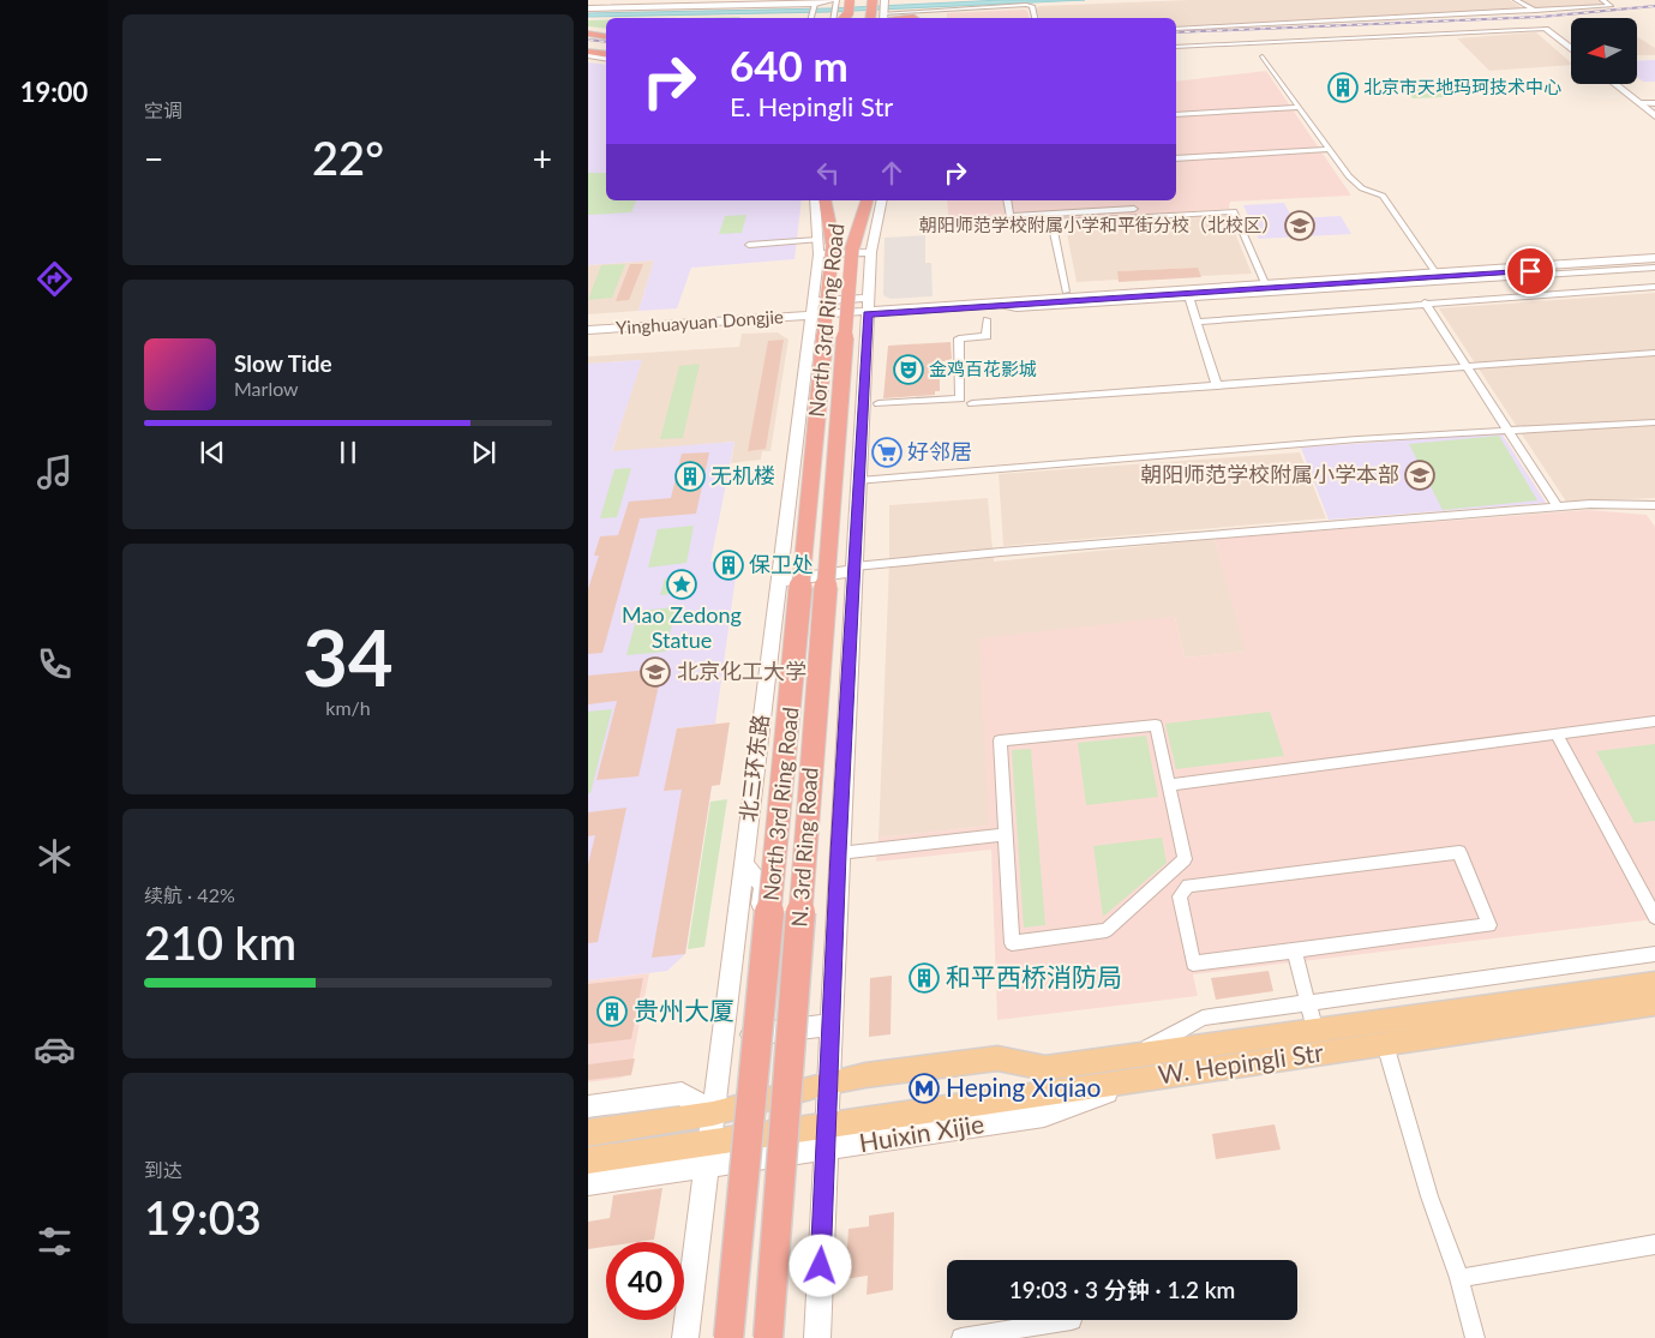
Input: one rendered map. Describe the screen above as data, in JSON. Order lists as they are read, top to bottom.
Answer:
{
  "streets": {
    "highway": ["North 3rd Ring Road", "N. 3rd Ring Road"],
    "main road": ["W. Hepingli Str"],
    "street": ["Yinghuayuan Dongjie", "北三环东路"]
  },
  "crossings": [
    ["North 3rd Ring Road", "北三环东路"],
    ["North 3rd Ring Road", "N. 3rd Ring Road"],
    ["Yinghuayuan Dongjie", "北三环东路"],
    ["北三环东路", "N. 3rd Ring Road"],
    ["北三环东路", "W. Hepingli Str"]
  ],
  "places": {
    "building": [
      "北京市天地玛珂技术中心",
      "无机楼",
      "保卫处",
      "和平西桥消防局",
      "贵州大厦"
    ],
    "school or university": ["朝阳师范学校附属小学和平街分校（北校区）", "朝阳师范学校附属小学本部", "北京化工大学"],
    "theatre": ["金鸡百花影城"],
    "supermarket": ["好邻居"],
    "place": ["Mao Zedong Statue"],
    "metro station": ["Heping Xiqiao"]
  },
  "north": "left",
  "page": {
    "tabs": "19:00",
    "tile": [
      "空调",
      ["34", "km/h"],
      ["续航 · 42%", "210 km"],
      ["到达", "19:03"]
    ],
    "turn": ["640 m", "E. Hepingli Str"],
    "heat": ["−", "22°", "+"],
    "song": ["Slow Tide", "Marlow"],
    "limit": "40",
    "trip": "19:03 · 3 分钟 · 1.2 km"
  }
}
